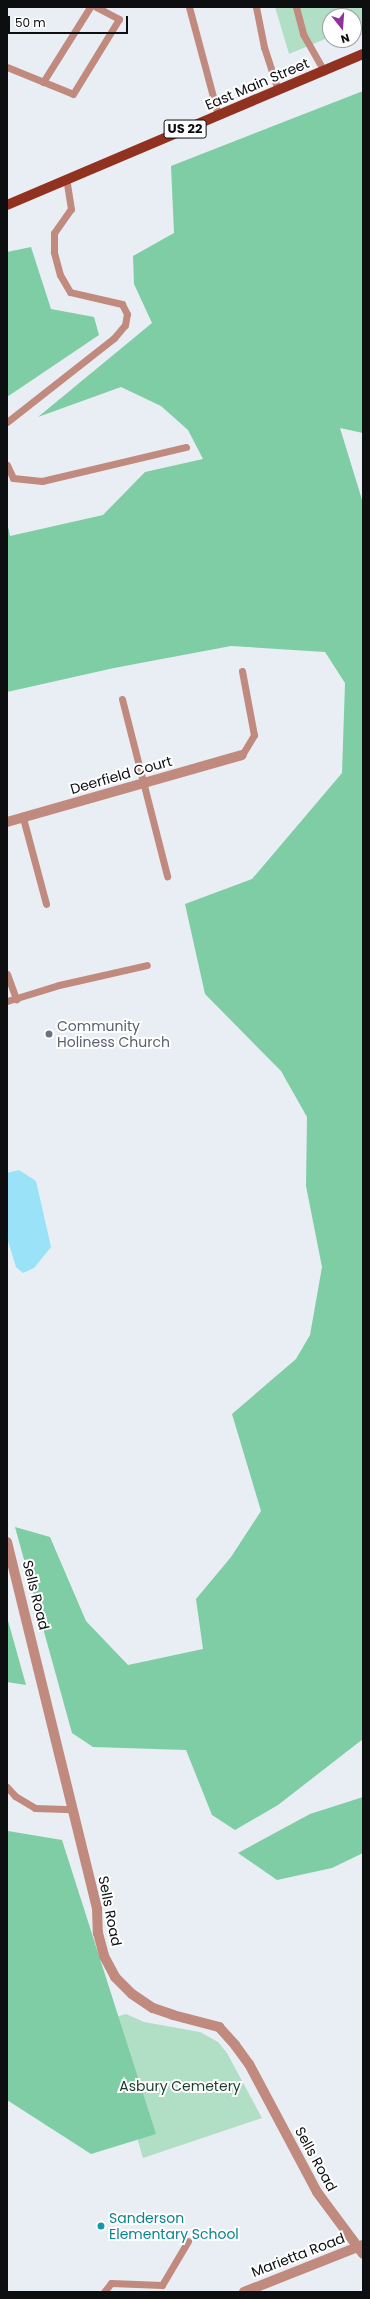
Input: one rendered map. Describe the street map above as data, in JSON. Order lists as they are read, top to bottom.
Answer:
{
  "streets": {
    "main road": ["East Main Street", "US 22"],
    "street": ["Deerfield Court", "Sells Road", "Marietta Road"]
  },
  "crossings": [
    ["Sells Road", "Marietta Road"]
  ],
  "parks": ["Asbury Cemetery"],
  "places": ["Community Holiness Church", "Sanderson Elementary School"],
  "scale_bar": "50 m",
  "north": "bottom"
}
